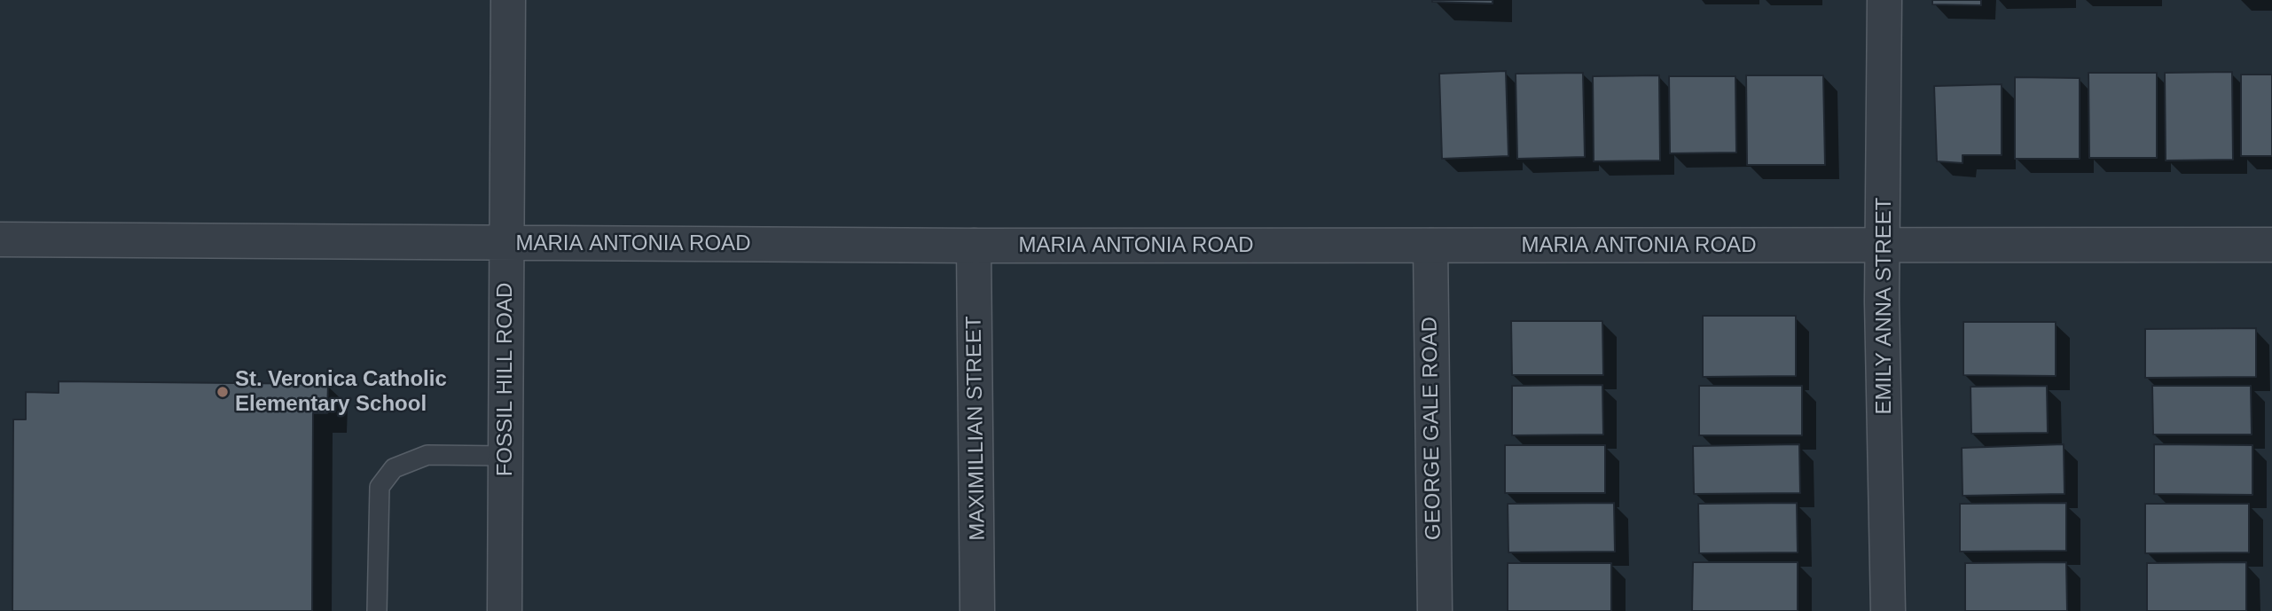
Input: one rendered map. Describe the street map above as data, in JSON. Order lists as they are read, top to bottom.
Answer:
{
  "streets": {
    "street": [
      "MARIA ANTONIA ROAD",
      "EMILY ANNA STREET",
      "FOSSIL HILL ROAD",
      "MAXIMILLIAN STREET",
      "GEORGE GALE ROAD"
    ]
  },
  "crossings": [
    ["MARIA ANTONIA ROAD", "EMILY ANNA STREET"],
    ["MARIA ANTONIA ROAD", "FOSSIL HILL ROAD"],
    ["MARIA ANTONIA ROAD", "MAXIMILLIAN STREET"],
    ["MARIA ANTONIA ROAD", "GEORGE GALE ROAD"]
  ],
  "places": ["St. Veronica Catholic Elementary School"]
}
